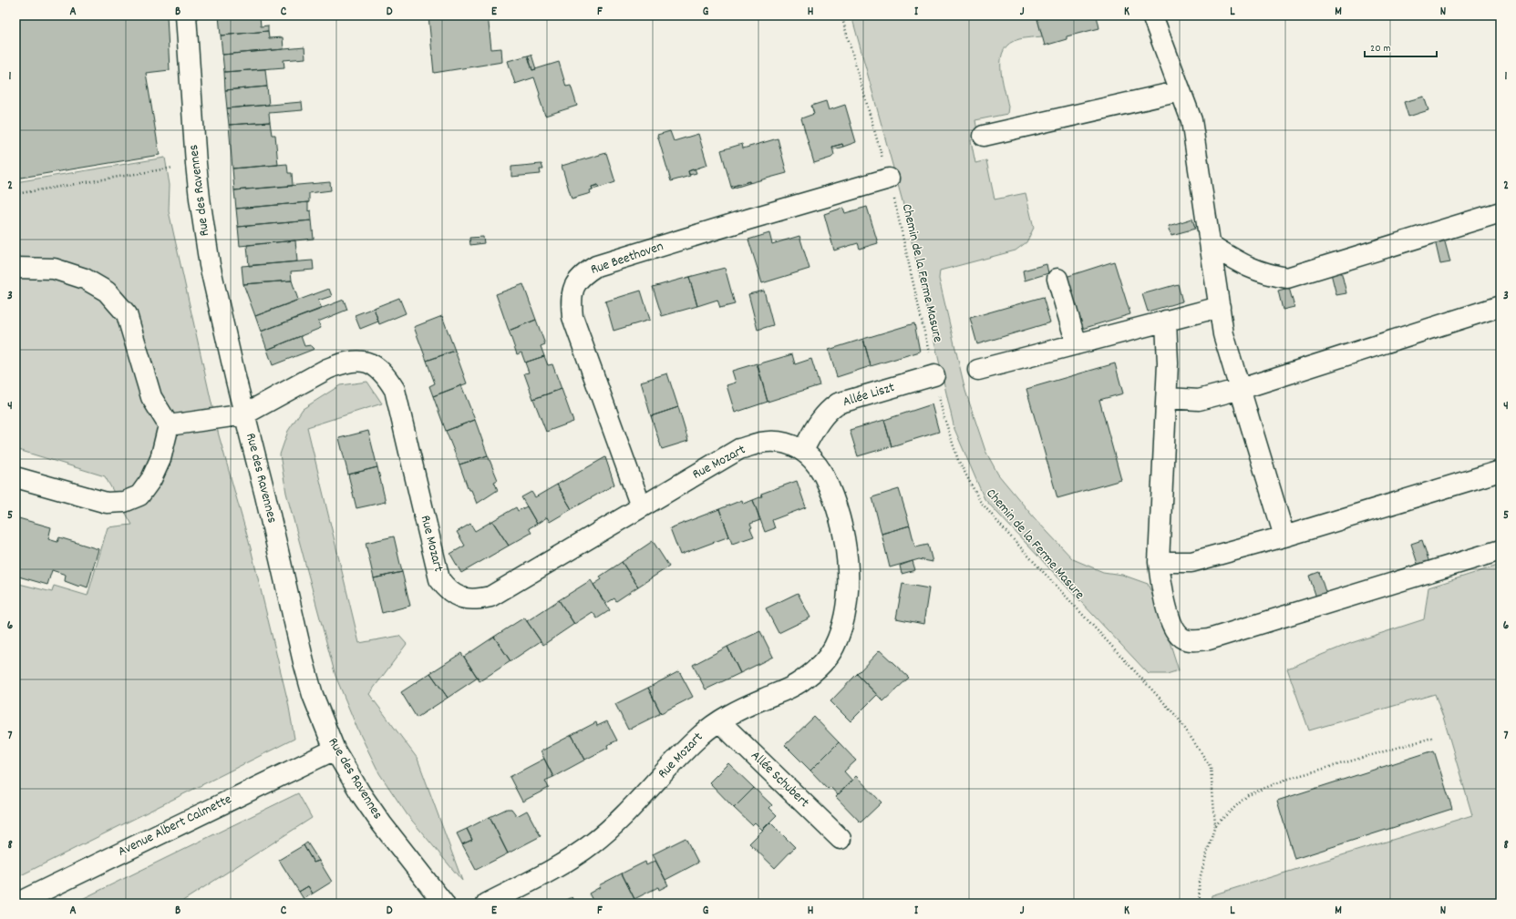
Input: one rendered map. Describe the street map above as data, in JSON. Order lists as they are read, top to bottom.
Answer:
{
  "streets": {
    "street": [
      "Rue des Ravennes",
      "Rue Beethoven",
      "Allée Liszt",
      "Rue Mozart",
      "Allée Schubert",
      "Avenue Albert Calmette"
    ],
    "path": ["Chemin de la Ferme Masure"]
  },
  "crossings": [
    ["Rue des Ravennes", "Rue Mozart"],
    ["Rue des Ravennes", "Avenue Albert Calmette"],
    ["Rue Beethoven", "Chemin de la Ferme Masure"],
    ["Rue Beethoven", "Rue Mozart"],
    ["Chemin de la Ferme Masure", "Allée Liszt"],
    ["Allée Liszt", "Rue Mozart"],
    ["Rue Mozart", "Allée Schubert"]
  ],
  "scale_bar": "20 m",
  "grid": {
    "columns": [
      "A",
      "B",
      "C",
      "D",
      "E",
      "F",
      "G",
      "H",
      "I",
      "J",
      "K",
      "L",
      "M",
      "N"
    ],
    "rows": [
      "1",
      "2",
      "3",
      "4",
      "5",
      "6",
      "7",
      "8"
    ]
  }
}
